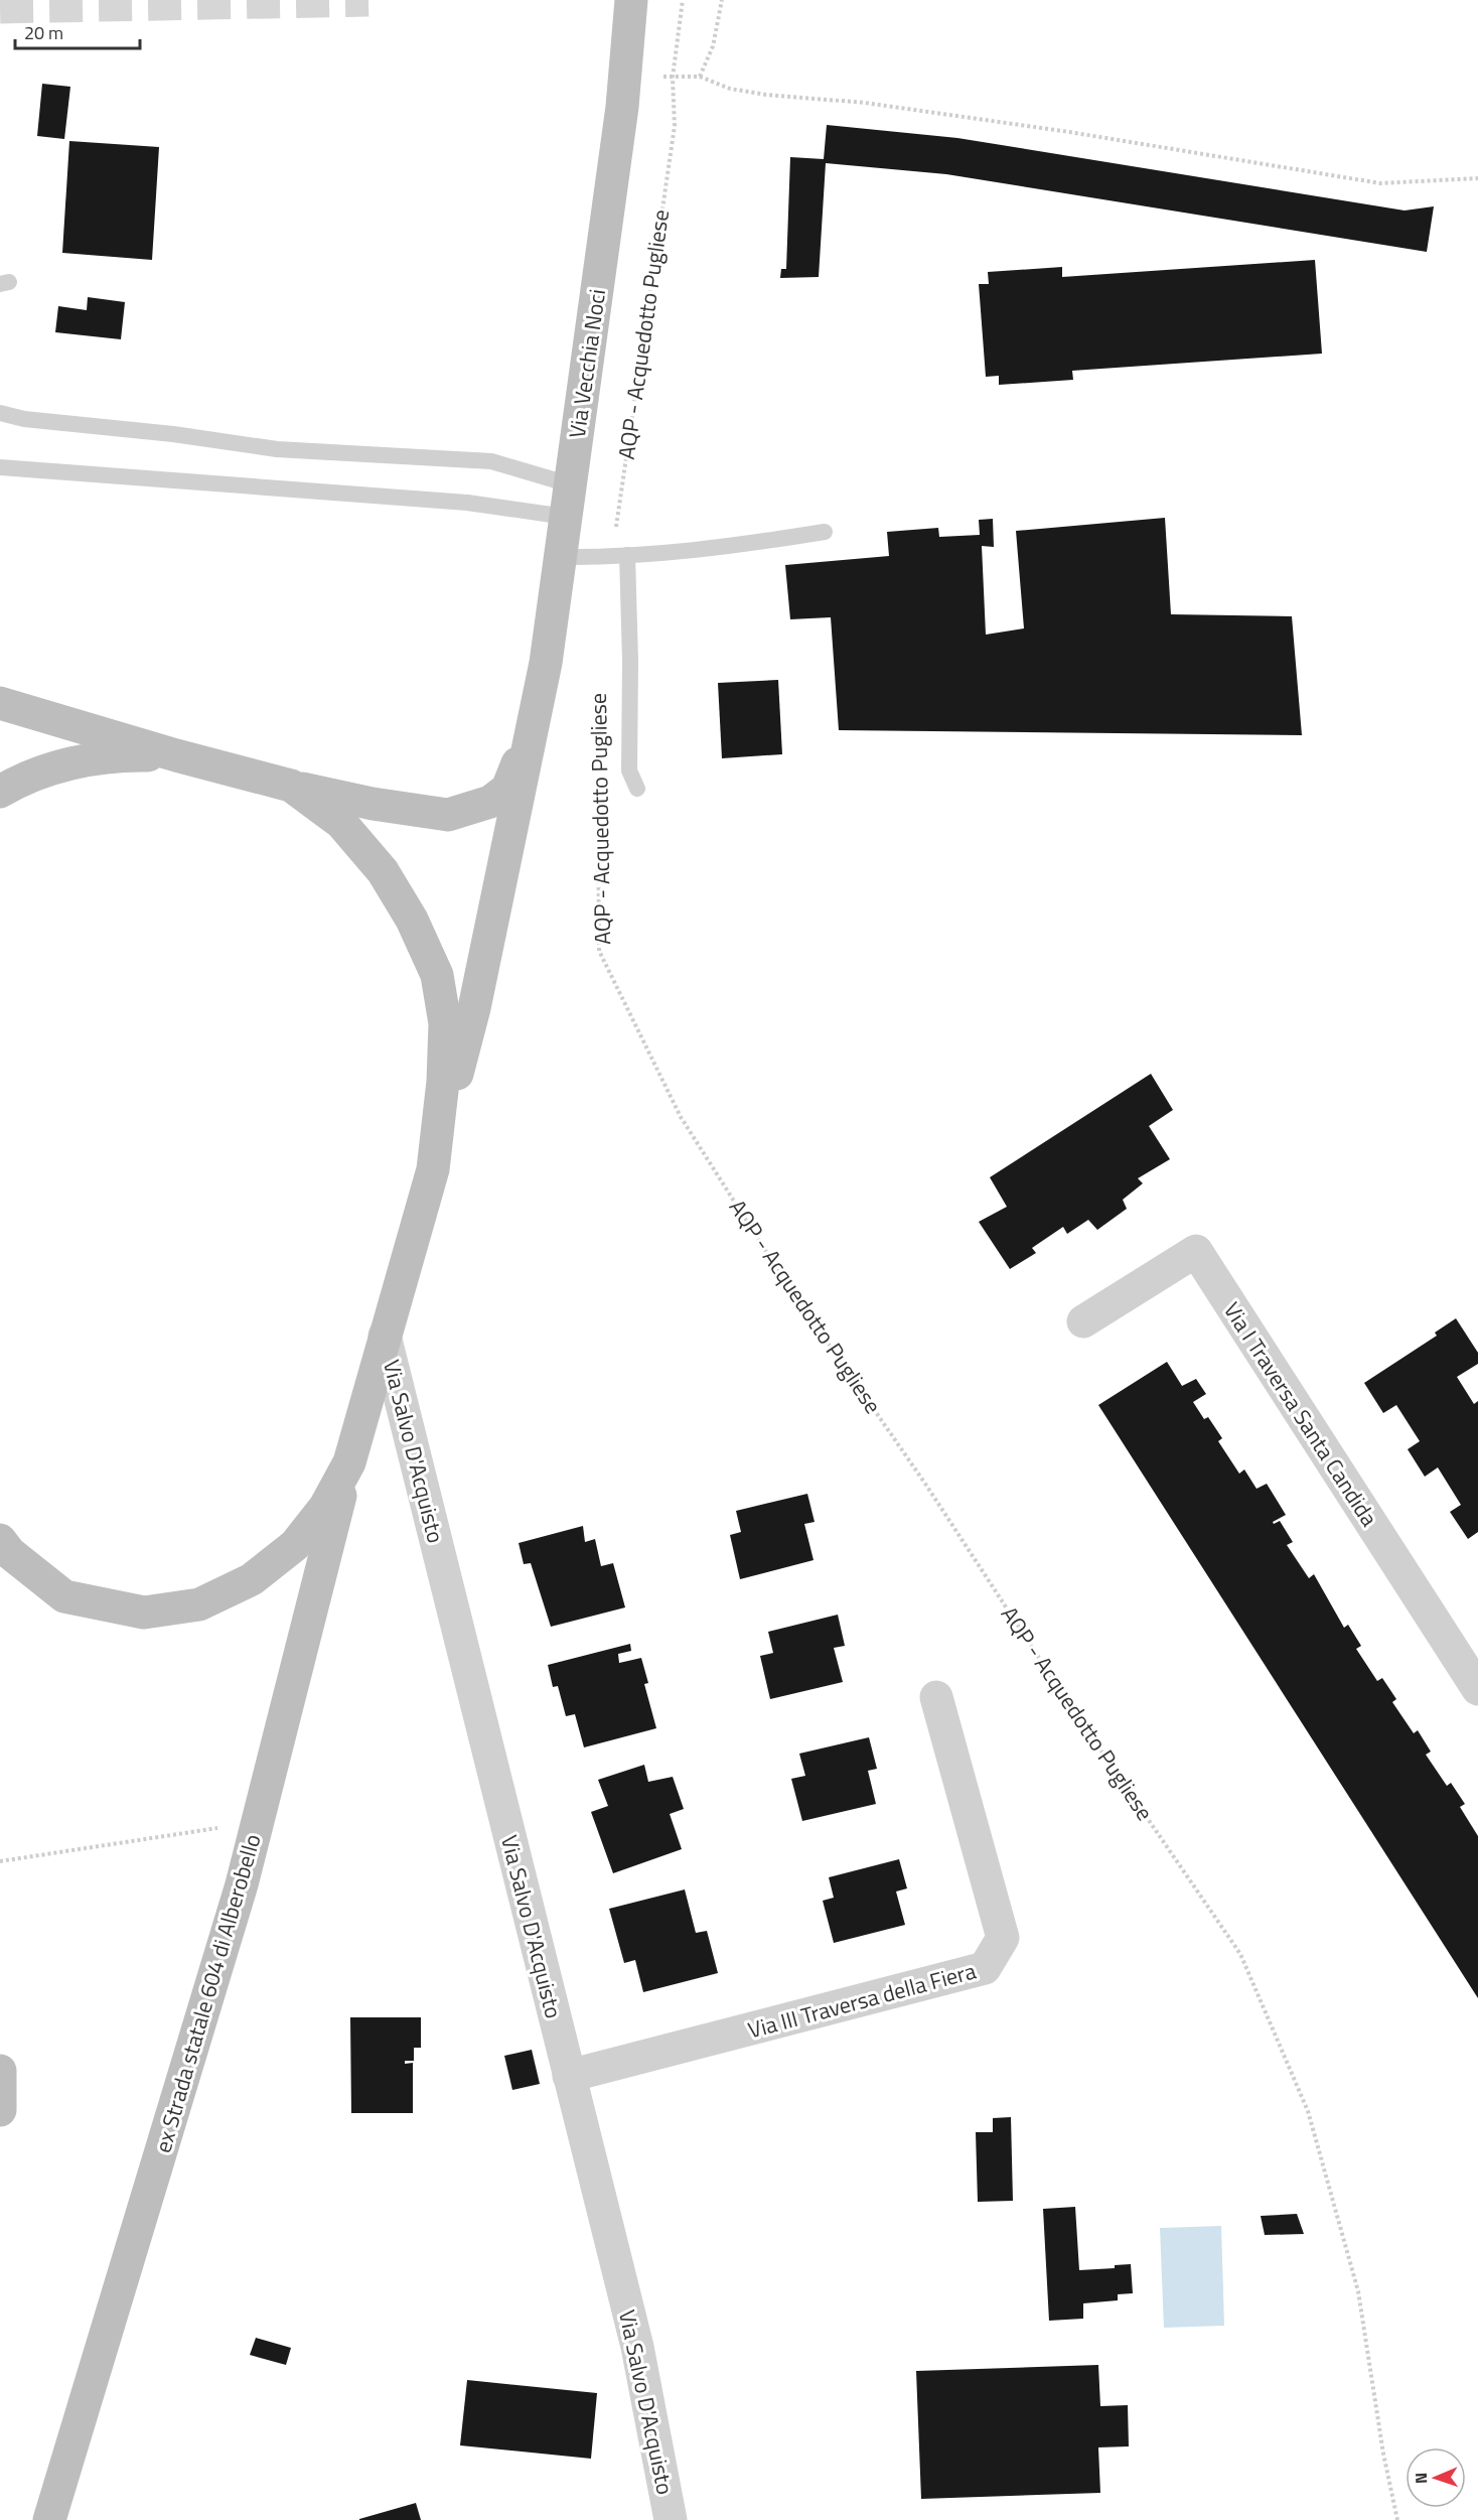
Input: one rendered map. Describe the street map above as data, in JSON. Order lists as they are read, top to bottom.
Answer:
{
  "streets": {
    "main road": ["Via Vecchia Noci", "ex Strada statale 604 di Alberobello"],
    "street": ["Via I Traversa Santa Candida", "Via Salvo D'Acquisto", "Via III Traversa della Fiera"],
    "path": ["AQP - Acquedotto Pugliese"]
  },
  "crossings": [
    ["Via Salvo D'Acquisto", "Via III Traversa della Fiera"]
  ],
  "scale_bar": "20 m",
  "north": "left"
}
